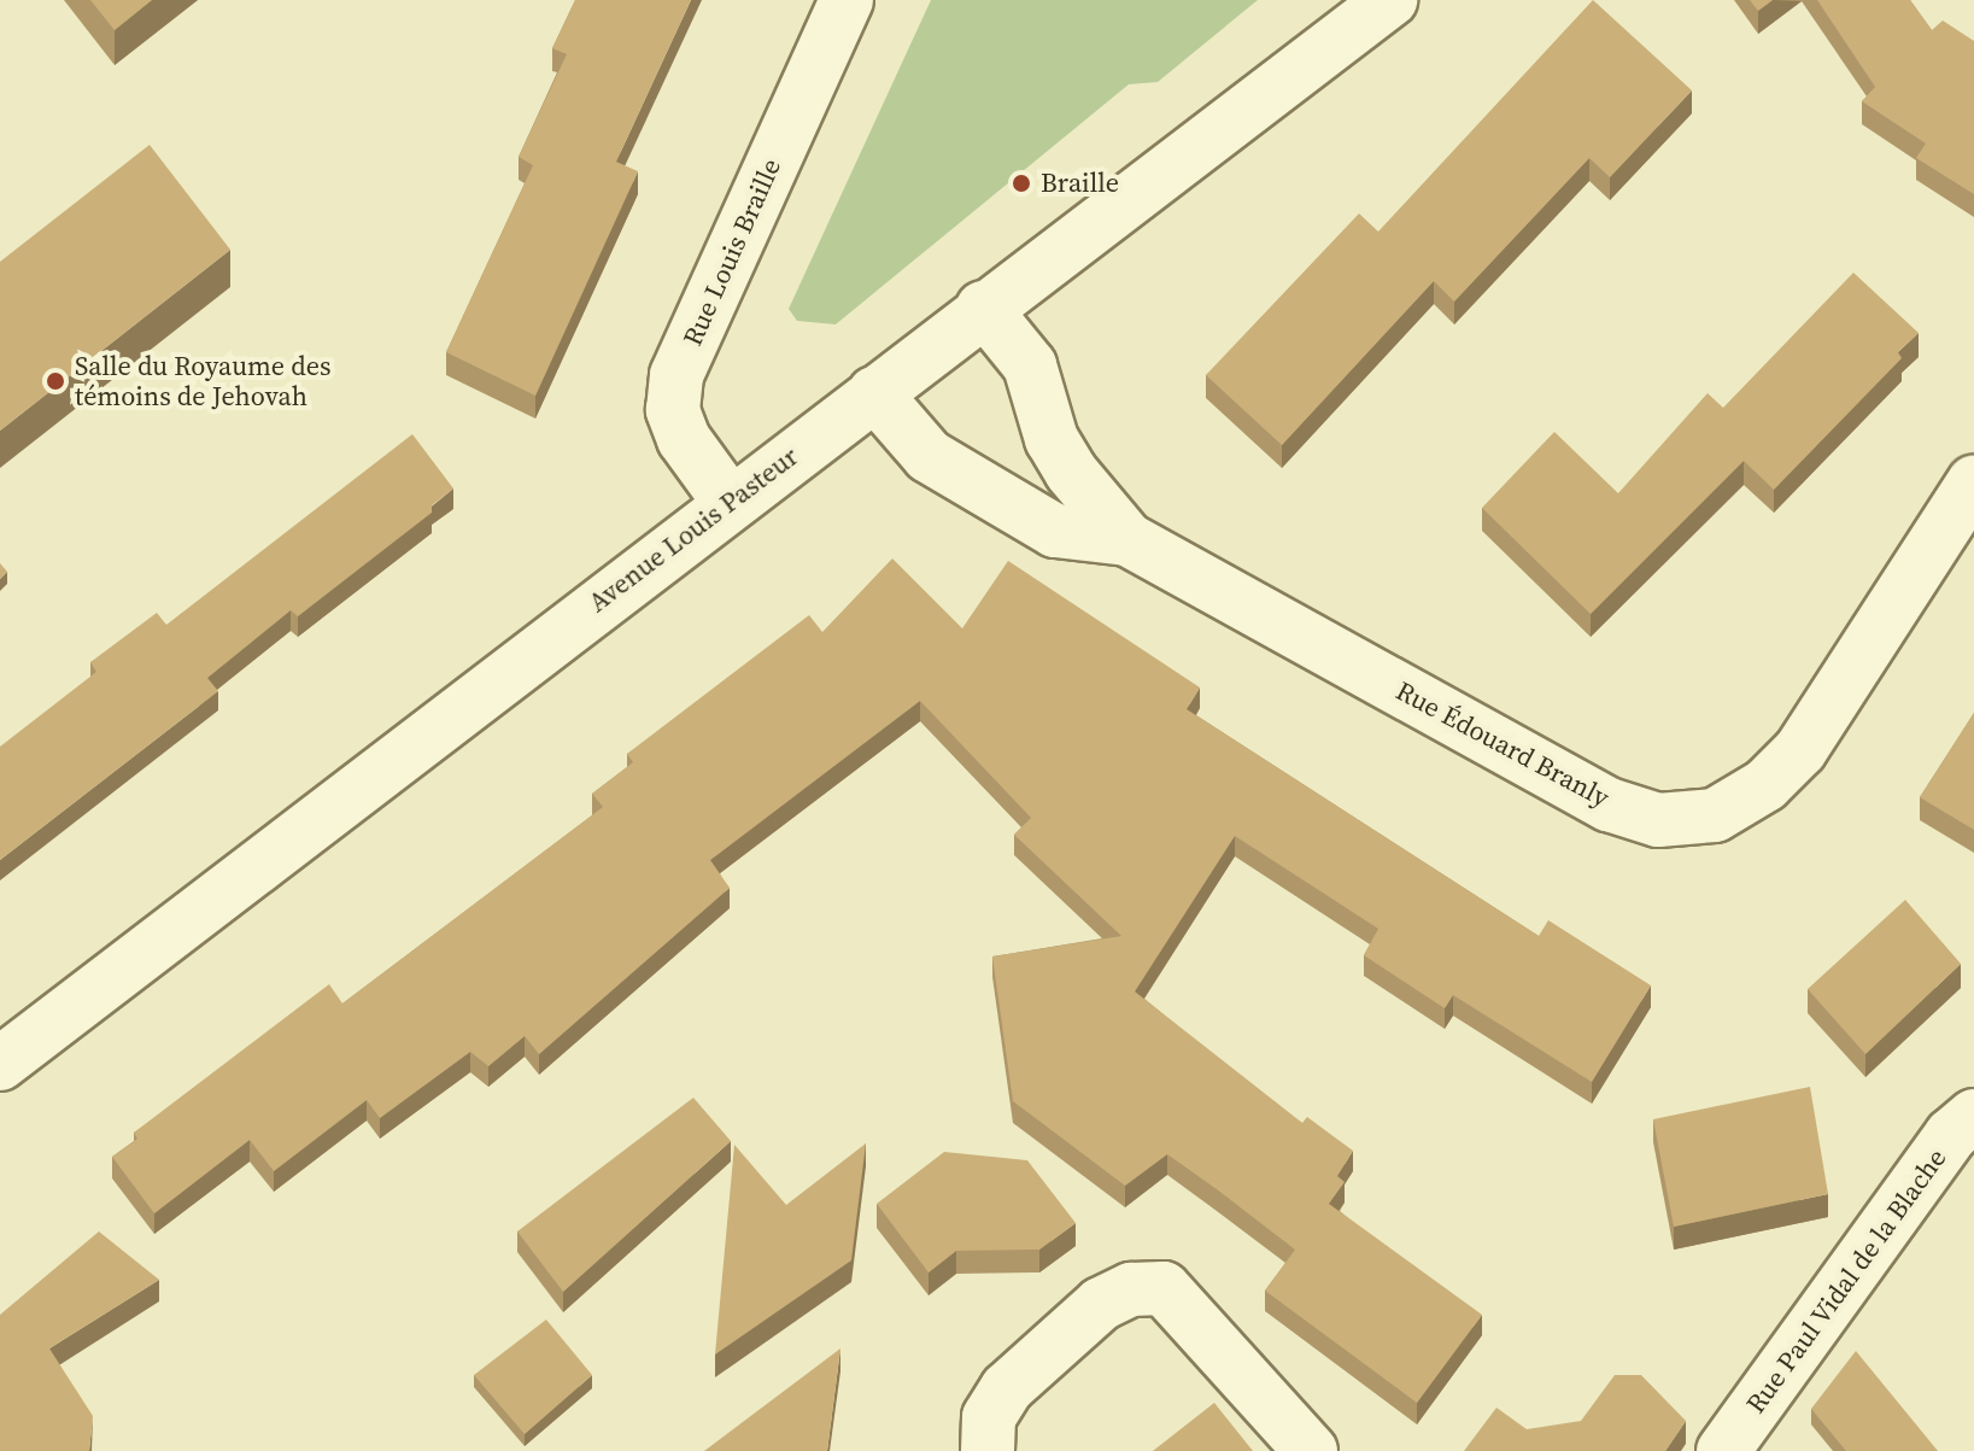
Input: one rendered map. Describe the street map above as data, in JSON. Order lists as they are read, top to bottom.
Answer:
{
  "streets": {
    "street": [
      "Rue Louis Braille",
      "Avenue Louis Pasteur",
      "Rue Édouard Branly",
      "Rue Paul Vidal de la Blache"
    ]
  },
  "crossings": [
    ["Rue Louis Braille", "Avenue Louis Pasteur"],
    ["Avenue Louis Pasteur", "Rue Édouard Branly"]
  ],
  "places": ["Braille", "Salle du Royaume des témoins de Jehovah"]
}
